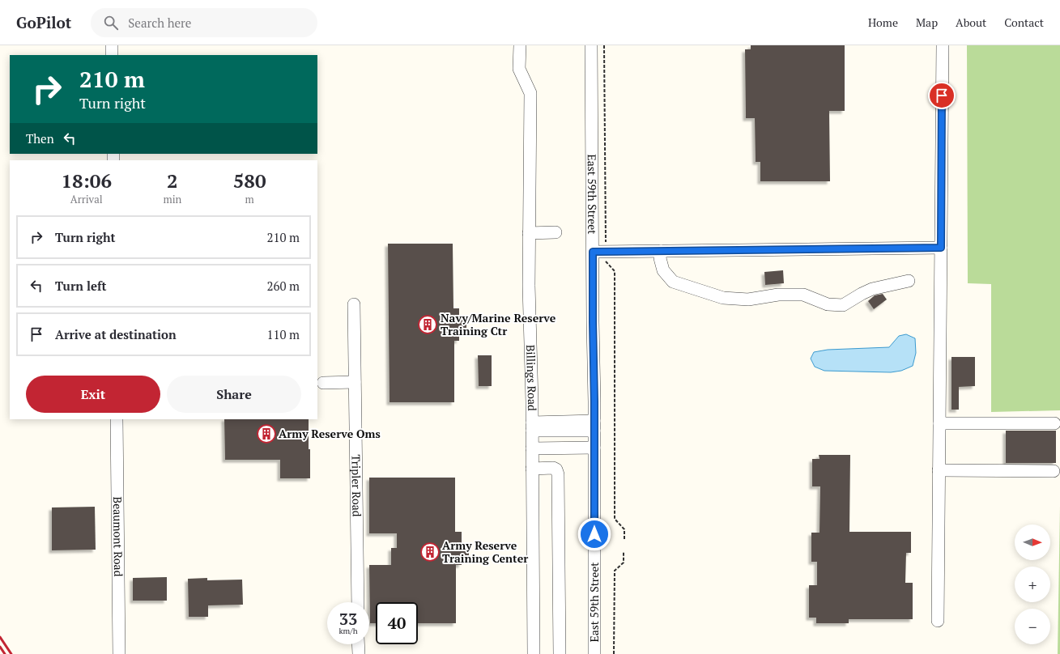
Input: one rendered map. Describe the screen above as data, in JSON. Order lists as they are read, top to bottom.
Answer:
{
  "streets": {
    "street": [
      "East 59th Street",
      "Billings Road",
      "Tripler Road",
      "Beaumont Road"
    ]
  },
  "places": {
    "building": ["Navy/Marine Reserve Training Ctr", "Army Reserve Oms", "Army Reserve Training Center"]
  },
  "north": "right",
  "page": {
    "header": "GoPilot",
    "search": "Search here",
    "nav": [
      "Home",
      "Map",
      "About",
      "Contact"
    ],
    "turn": ["210 m", "Turn right"],
    "then": "Then",
    "eta": [
      "18:06",
      "Arrival",
      "2",
      "min",
      "580",
      "m"
    ],
    "list": [
      {
        "name": "Turn right",
        "value": "210 m"
      },
      {
        "name": "Turn left",
        "value": "260 m"
      },
      {
        "name": "Arrive at destination",
        "value": "110 m"
      }
    ],
    "buttons": ["Exit", "Share"],
    "map_buttons": ["+", "−"],
    "speed": "33 km/h",
    "limit": "40"
  }
}
